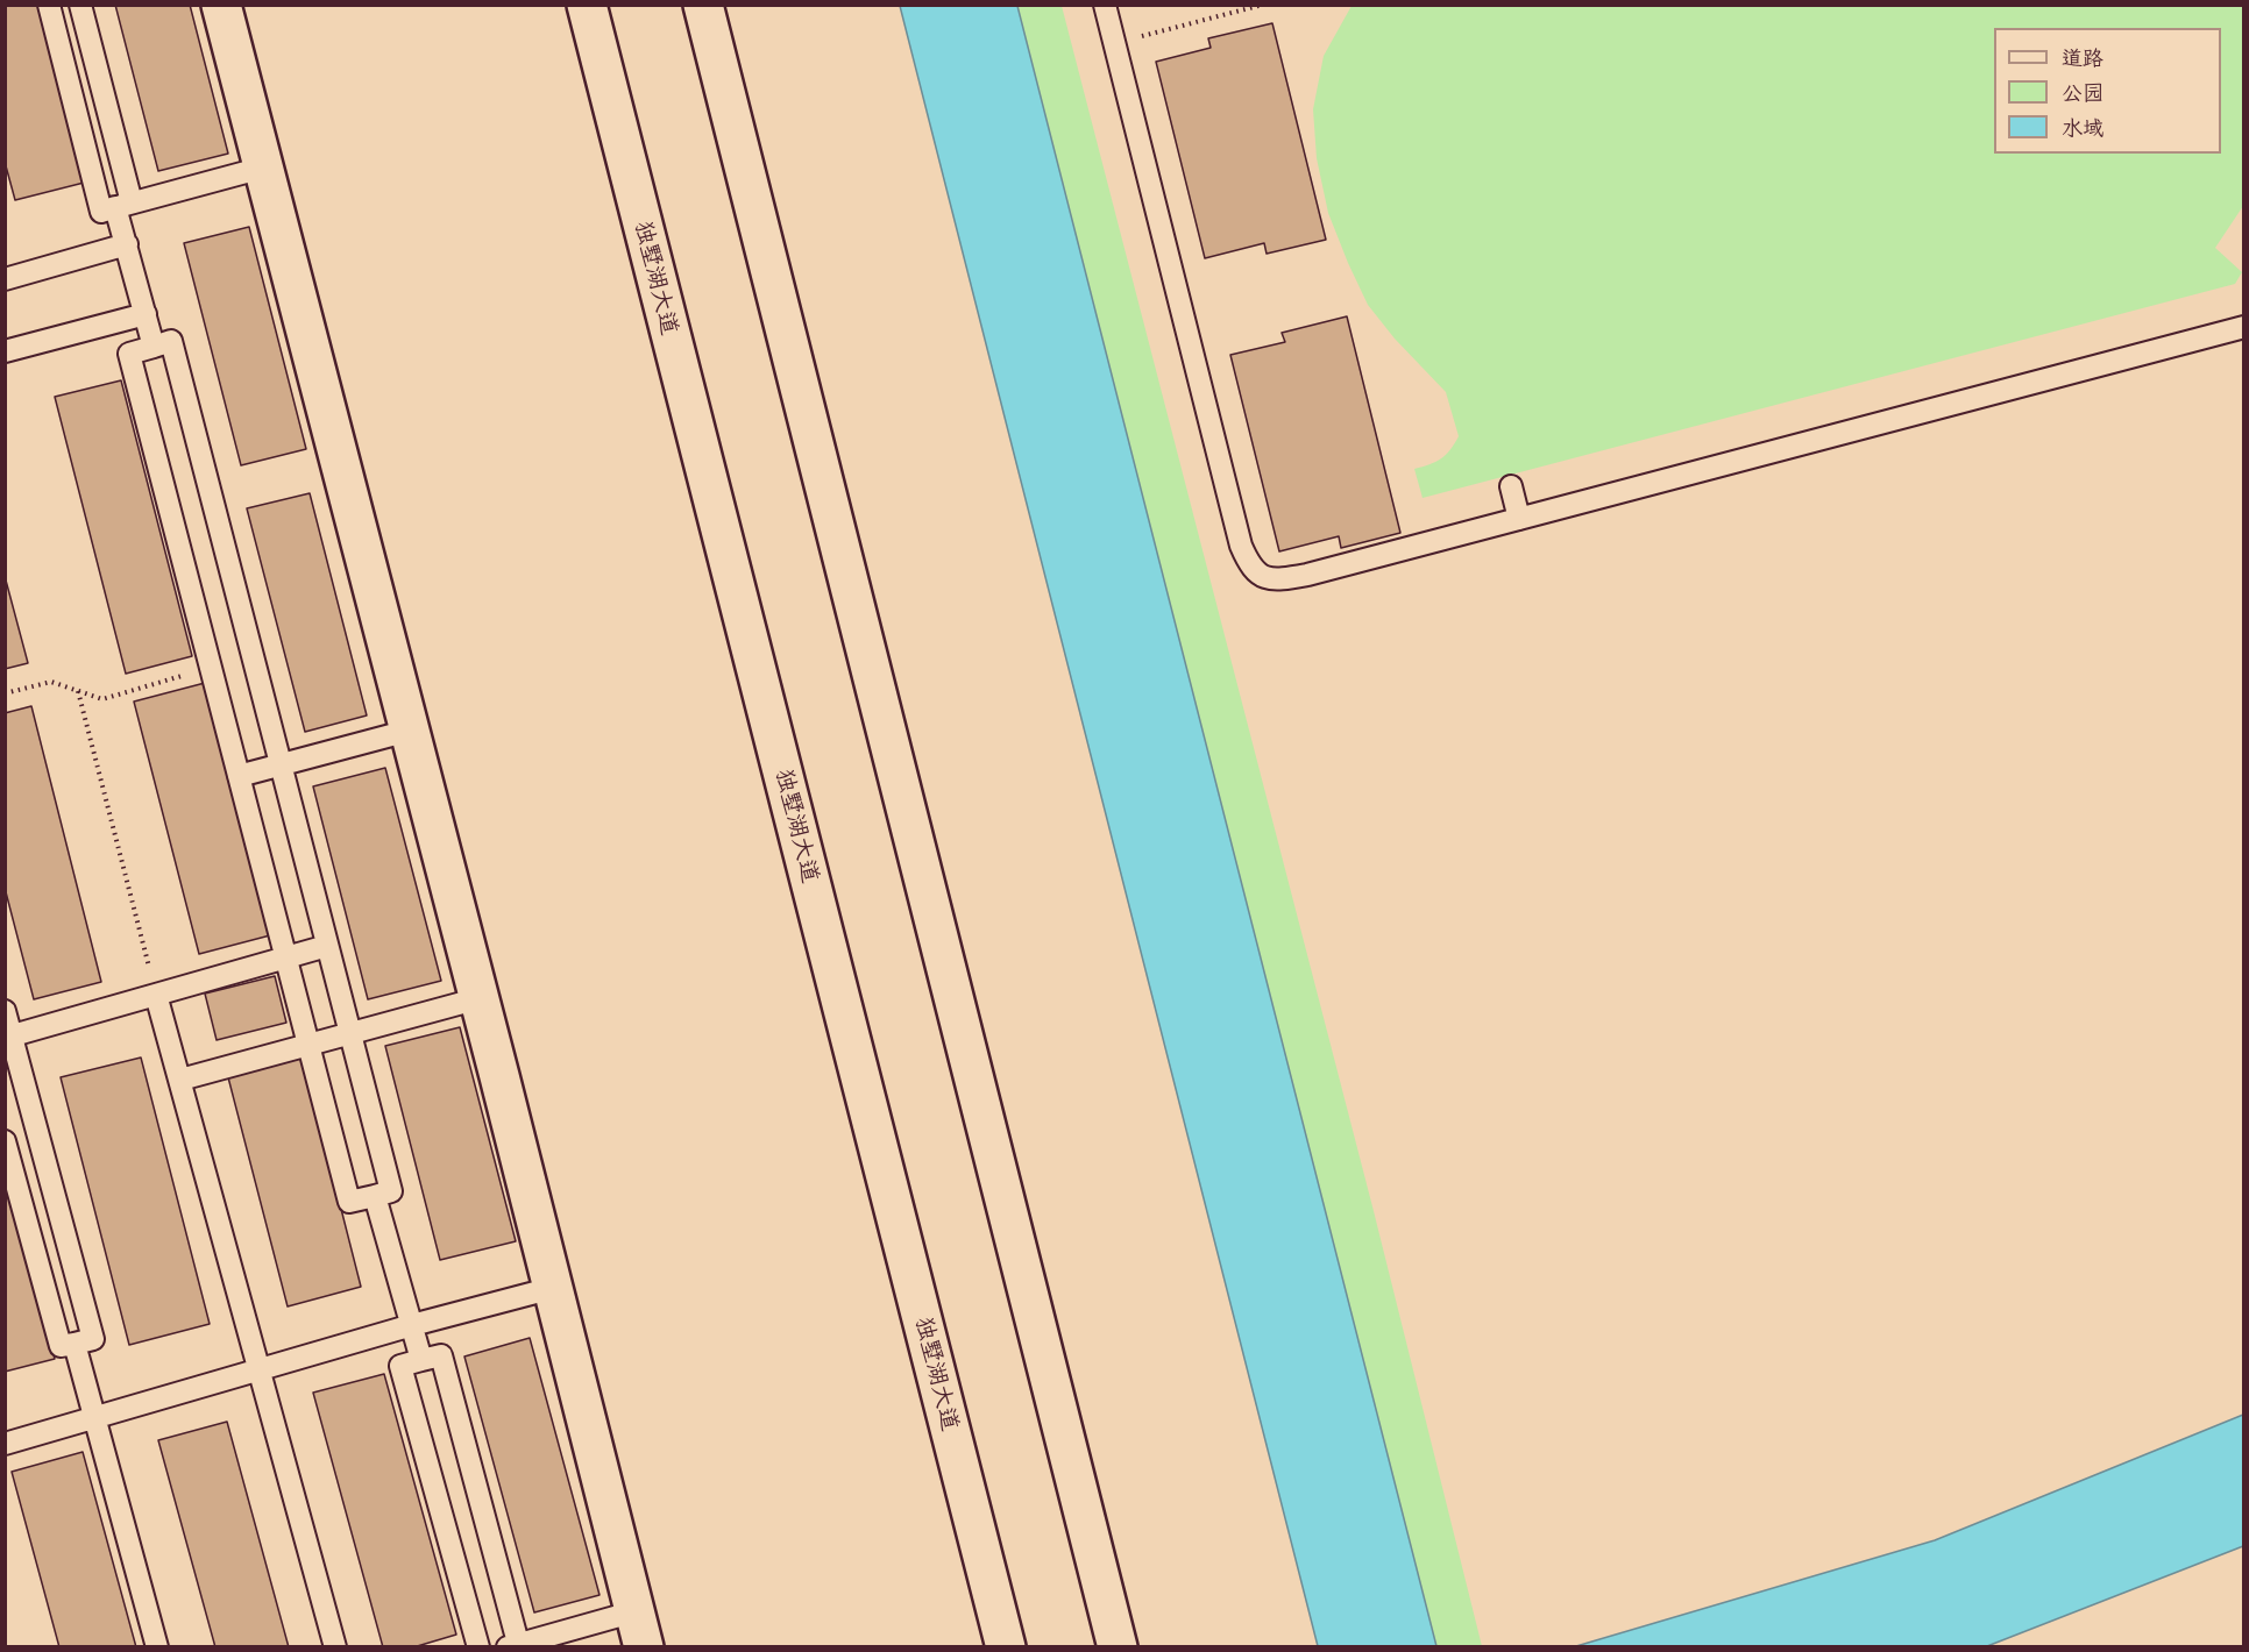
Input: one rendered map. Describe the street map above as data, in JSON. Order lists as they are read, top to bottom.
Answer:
{
  "streets": {
    "main road": ["独墅湖大道"]
  },
  "legend": ["道路", "公园", "水域"]
}
